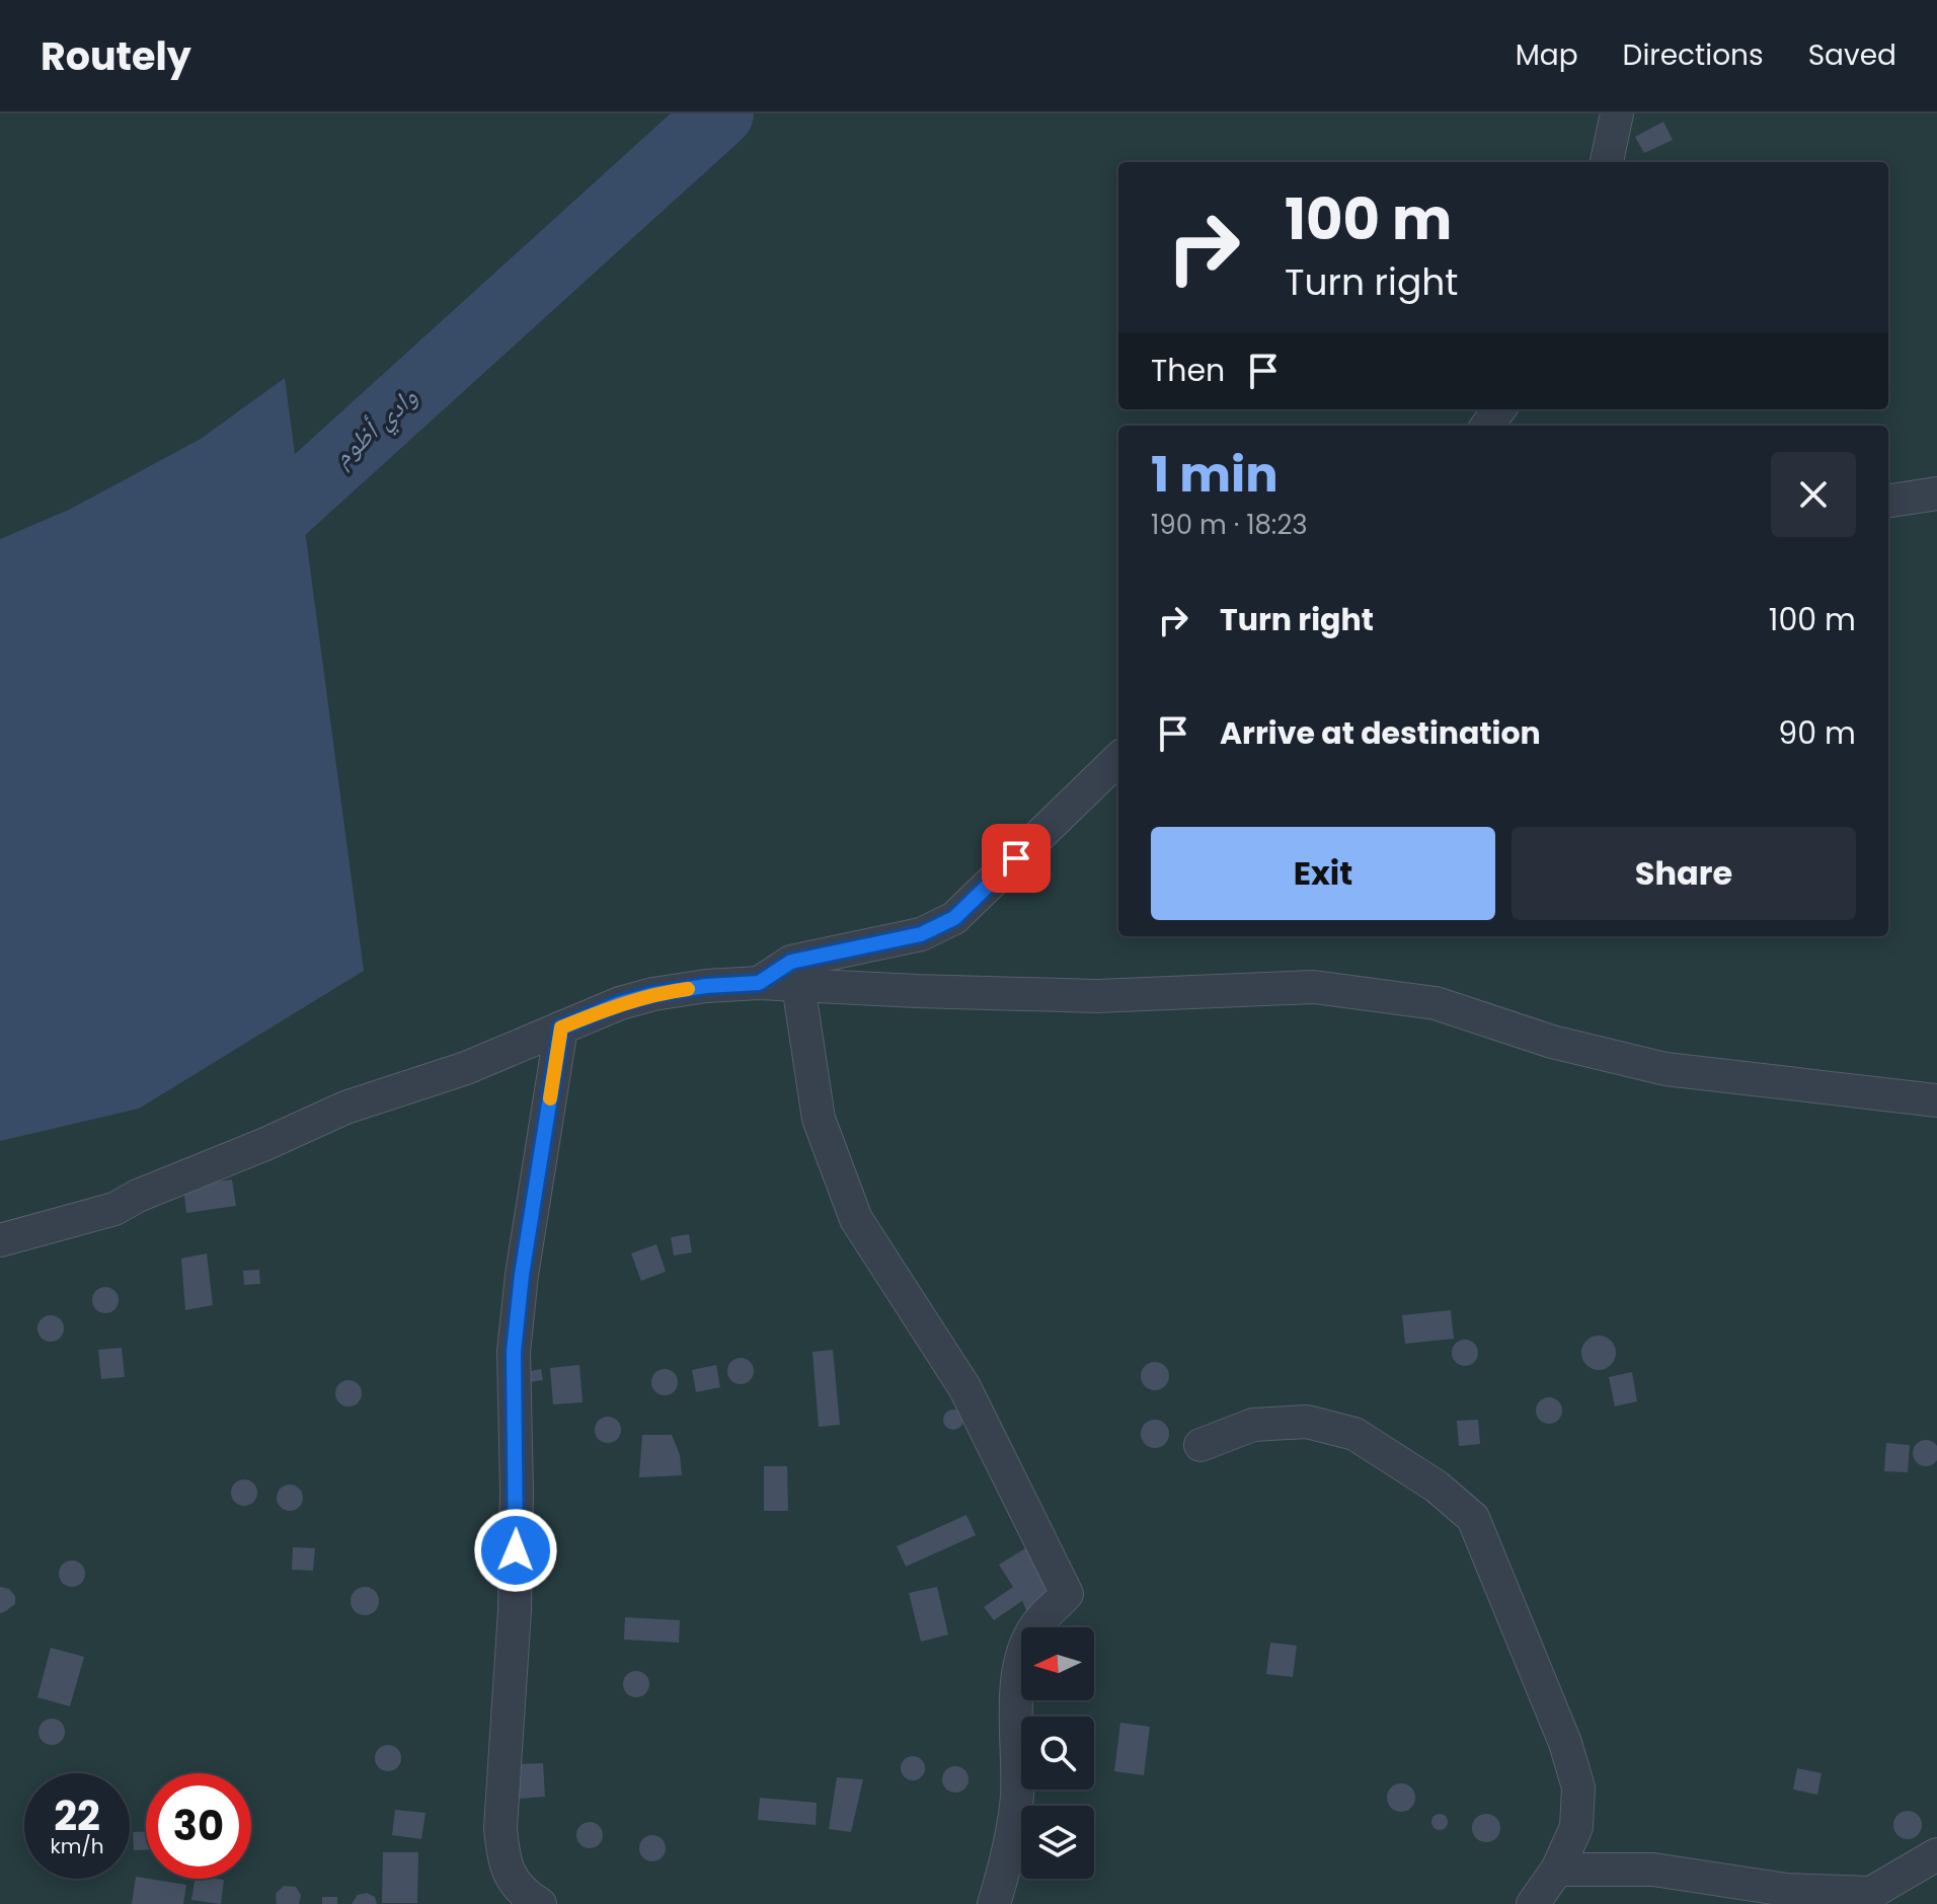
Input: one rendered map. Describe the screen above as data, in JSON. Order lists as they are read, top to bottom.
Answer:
{
  "water": ["وادي أظوم"],
  "north": "left",
  "page": {
    "header": "Routely",
    "nav": ["Map", "Directions", "Saved"],
    "turn": ["100 m", "Turn right"],
    "then": "Then",
    "heading": ["1 min", "190 m · 18:23"],
    "list": [
      {
        "name": "Turn right",
        "value": "100 m"
      },
      {
        "name": "Arrive at destination",
        "value": "90 m"
      }
    ],
    "buttons": ["Exit", "Share"],
    "speed": "22 km/h",
    "limit": "30"
  }
}
